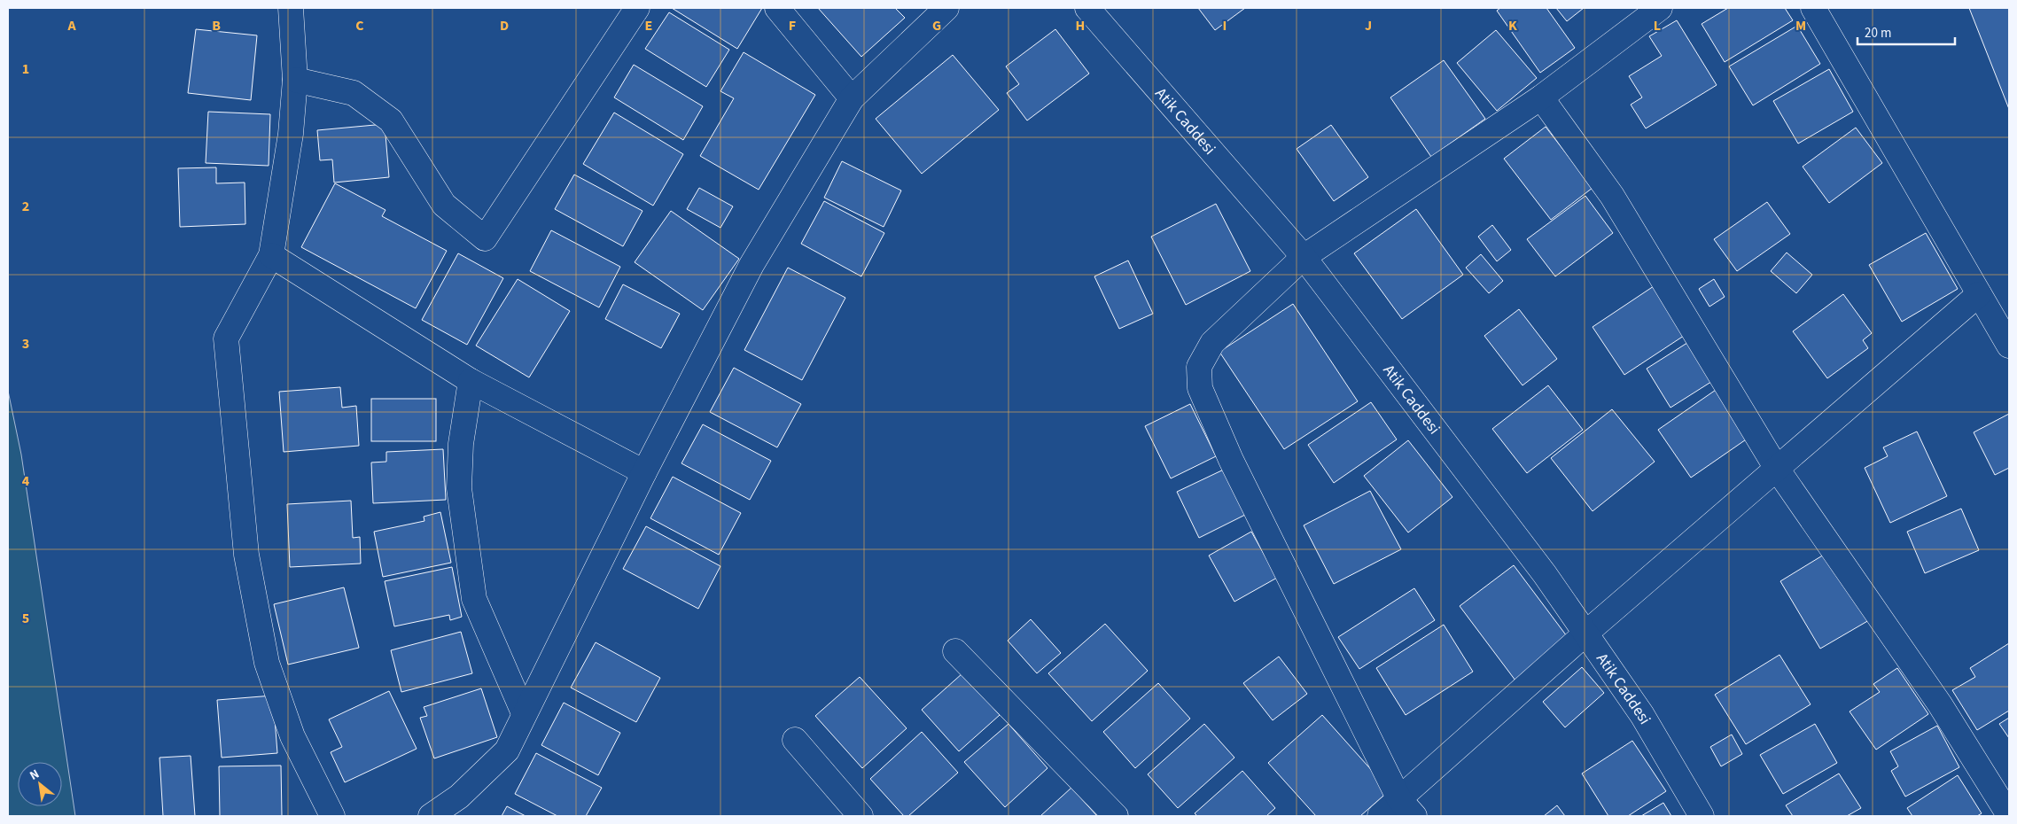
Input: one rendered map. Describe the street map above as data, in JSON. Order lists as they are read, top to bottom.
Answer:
{
  "streets": {
    "street": ["Atik Caddesi"]
  },
  "scale_bar": "20 m",
  "north": "top left",
  "grid": {
    "columns": [
      "A",
      "B",
      "C",
      "D",
      "E",
      "F",
      "G",
      "H",
      "I",
      "J",
      "K",
      "L",
      "M"
    ],
    "rows": [
      "1",
      "2",
      "3",
      "4",
      "5"
    ]
  }
}
